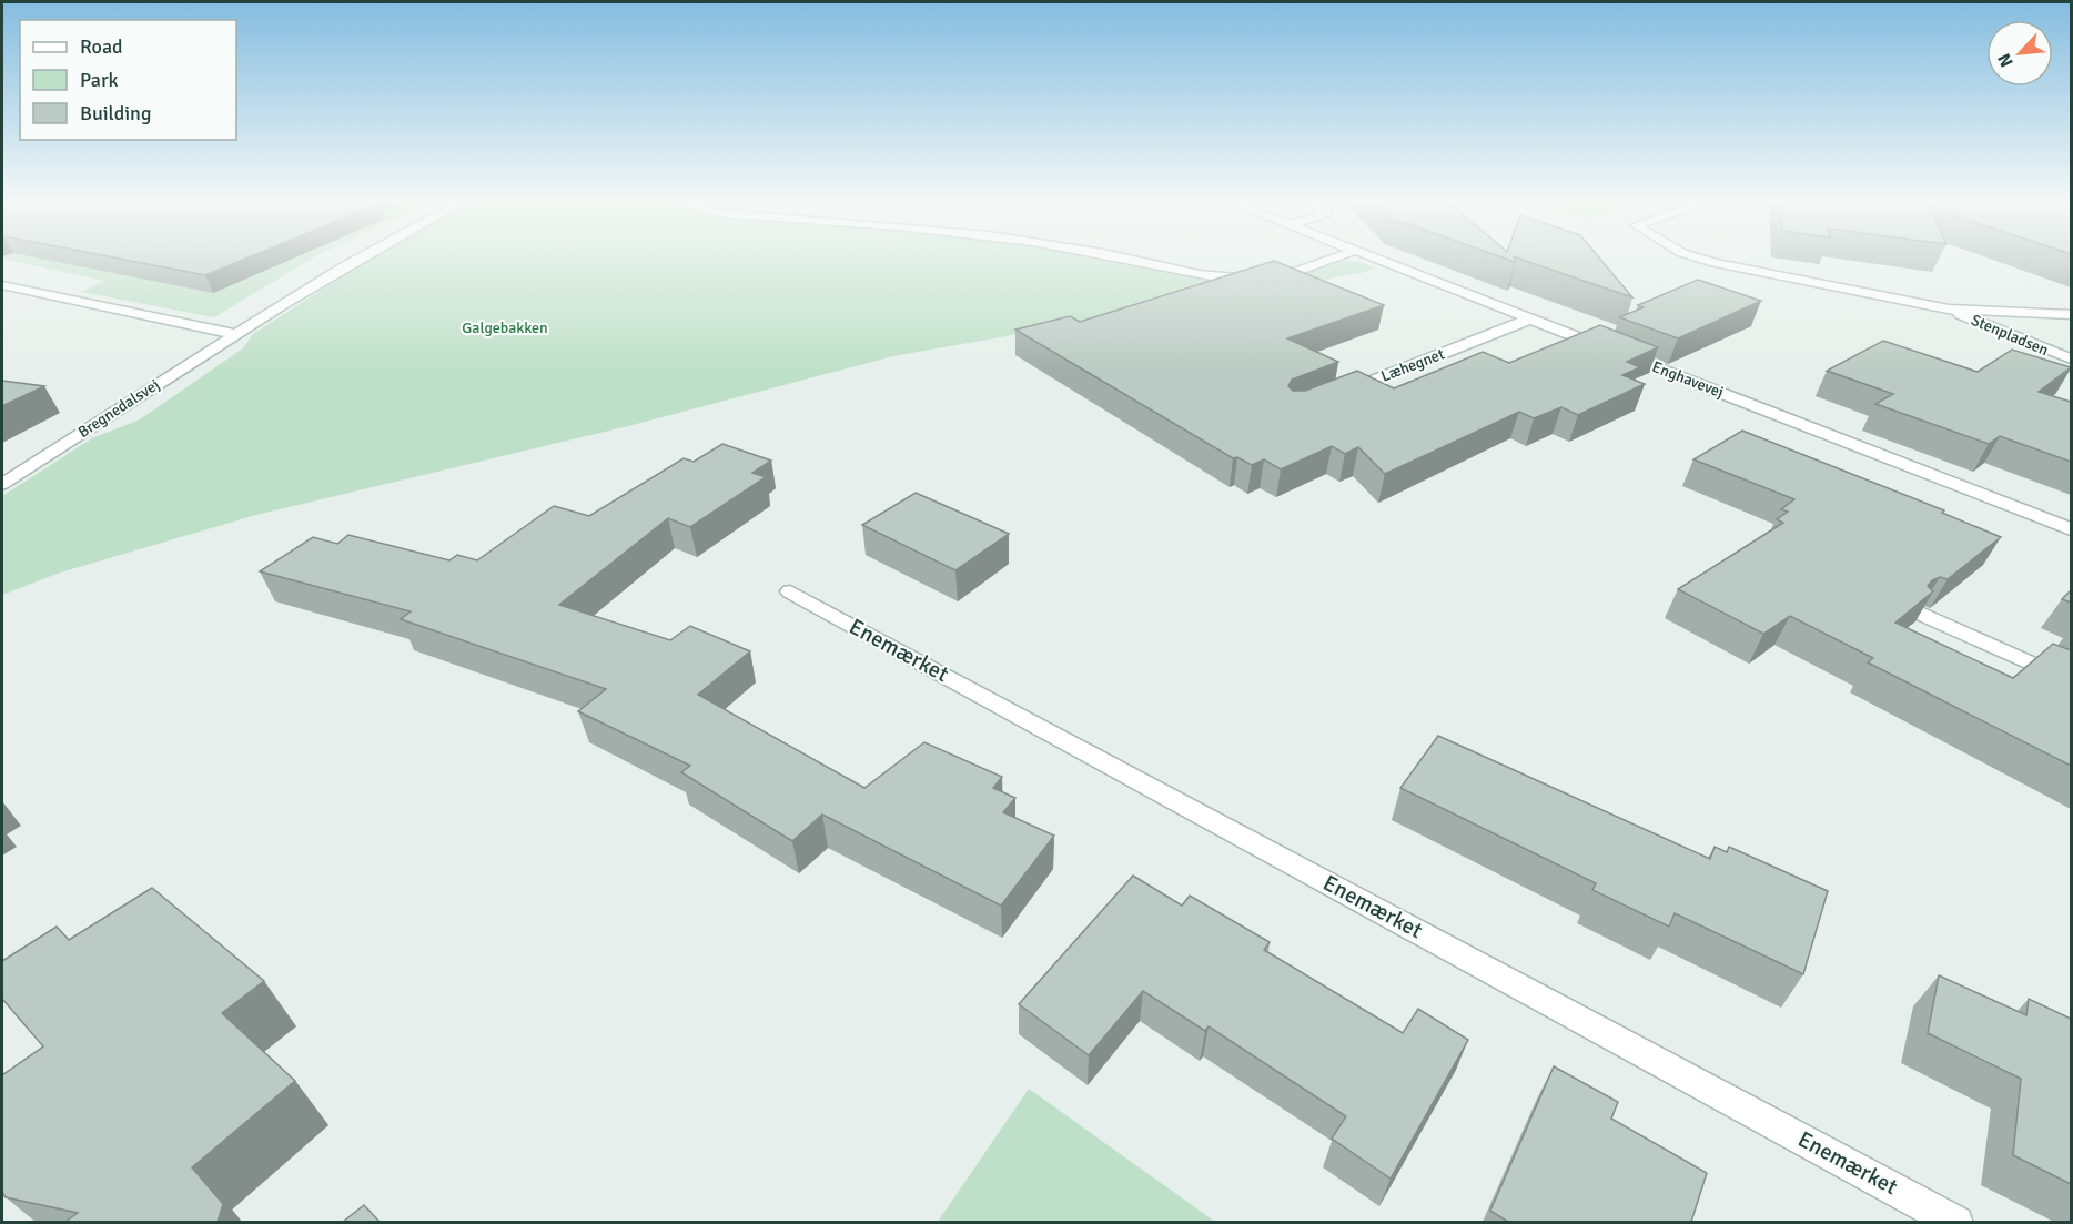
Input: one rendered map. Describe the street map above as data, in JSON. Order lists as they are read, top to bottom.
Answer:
{
  "streets": {
    "street": [
      "Stenpladsen",
      "Læhegnet",
      "Enghavevej",
      "Bregnedalsvej",
      "Enemærket"
    ]
  },
  "crossings": [
    ["Læhegnet", "Enghavevej"]
  ],
  "parks": ["Galgebakken"],
  "legend": ["Road", "Park", "Building"],
  "north": "bottom left"
}
